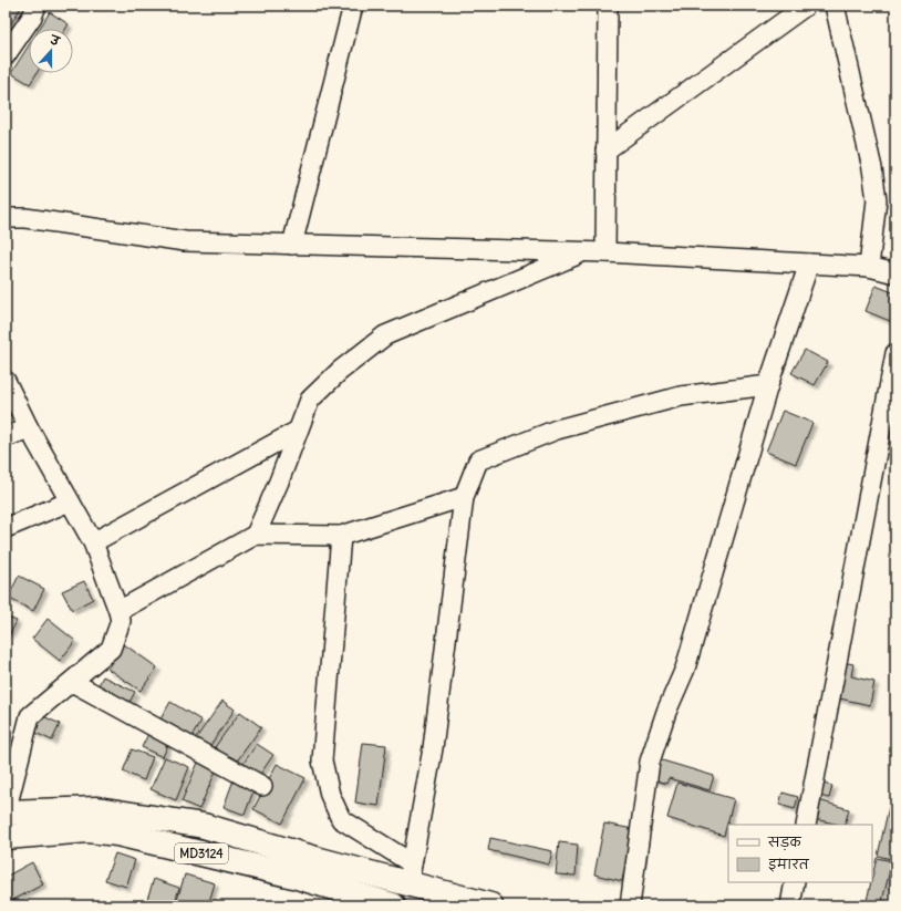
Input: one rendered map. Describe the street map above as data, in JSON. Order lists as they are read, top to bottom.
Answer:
{
  "streets": {
    "main road": ["MD3124"]
  },
  "legend": ["सड़क", "इमारत"],
  "north": "top"
}
